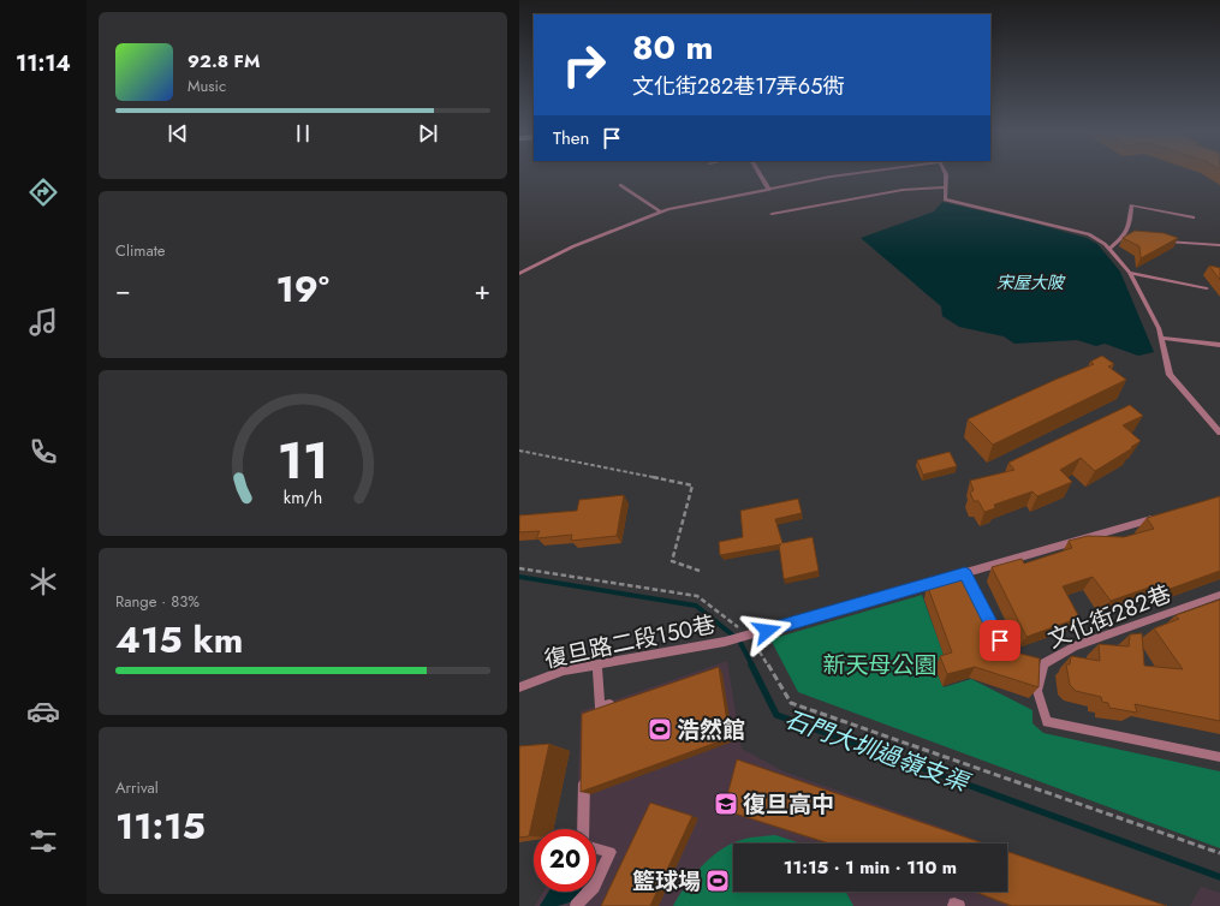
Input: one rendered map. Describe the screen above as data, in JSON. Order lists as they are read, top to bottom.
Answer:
{
  "streets": {
    "lane": ["文化街282巷", "復旦路二段150巷"]
  },
  "water": ["宋屋大陂", "石門大圳過嶺支渠"],
  "parks": ["新天母公園"],
  "places": {
    "sports": ["浩然館", "籃球場"],
    "school or university": ["復旦高中"]
  },
  "page": {
    "tabs": "11:14",
    "turn": ["80 m", "文化街282巷17弄65衖"],
    "song": ["92.8 FM", "Music"],
    "then": "Then",
    "tile": [
      "Climate",
      ["Range · 83%", "415 km"],
      ["Arrival", "11:15"]
    ],
    "heat": ["−", "19°", "+"],
    "limit": "20",
    "trip": "11:15 · 1 min · 110 m",
    "gauge": ["11", "km/h"]
  }
}
